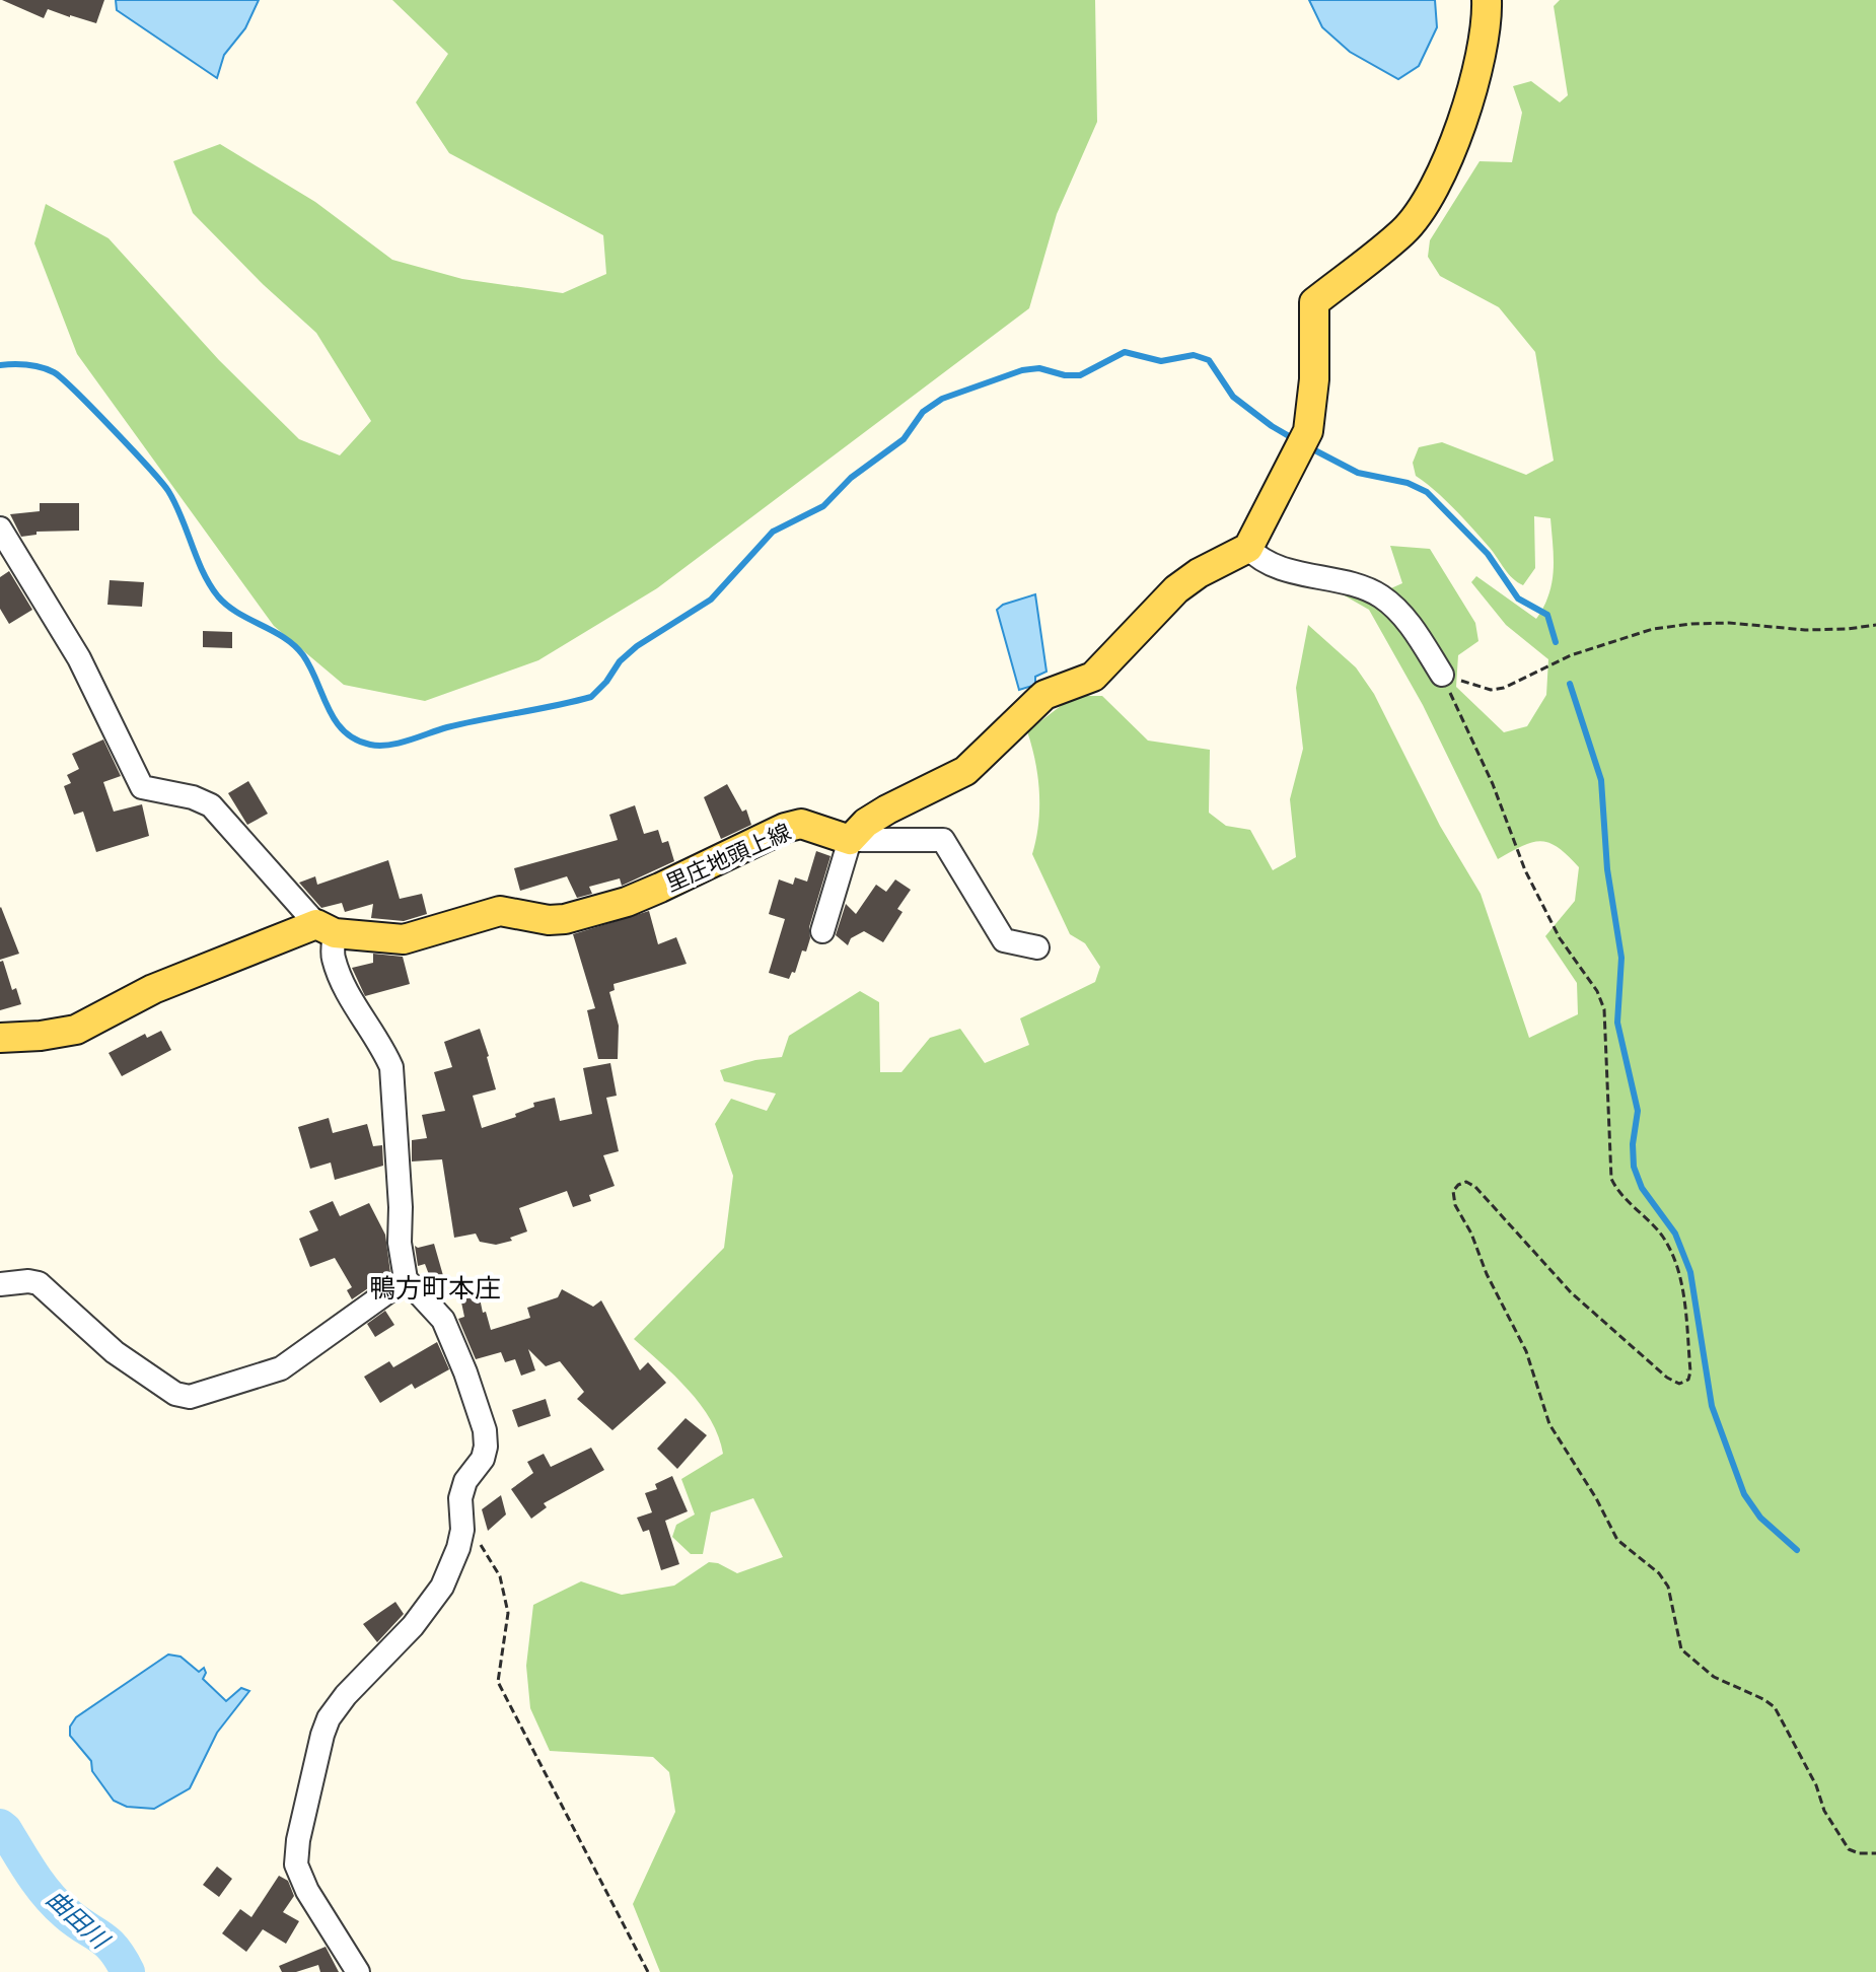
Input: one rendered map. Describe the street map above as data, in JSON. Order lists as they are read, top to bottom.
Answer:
{
  "streets": {
    "main road": ["里庄地頭上線"]
  },
  "districts": ["鴨方町本庄"],
  "water": ["曲田川"]
}
